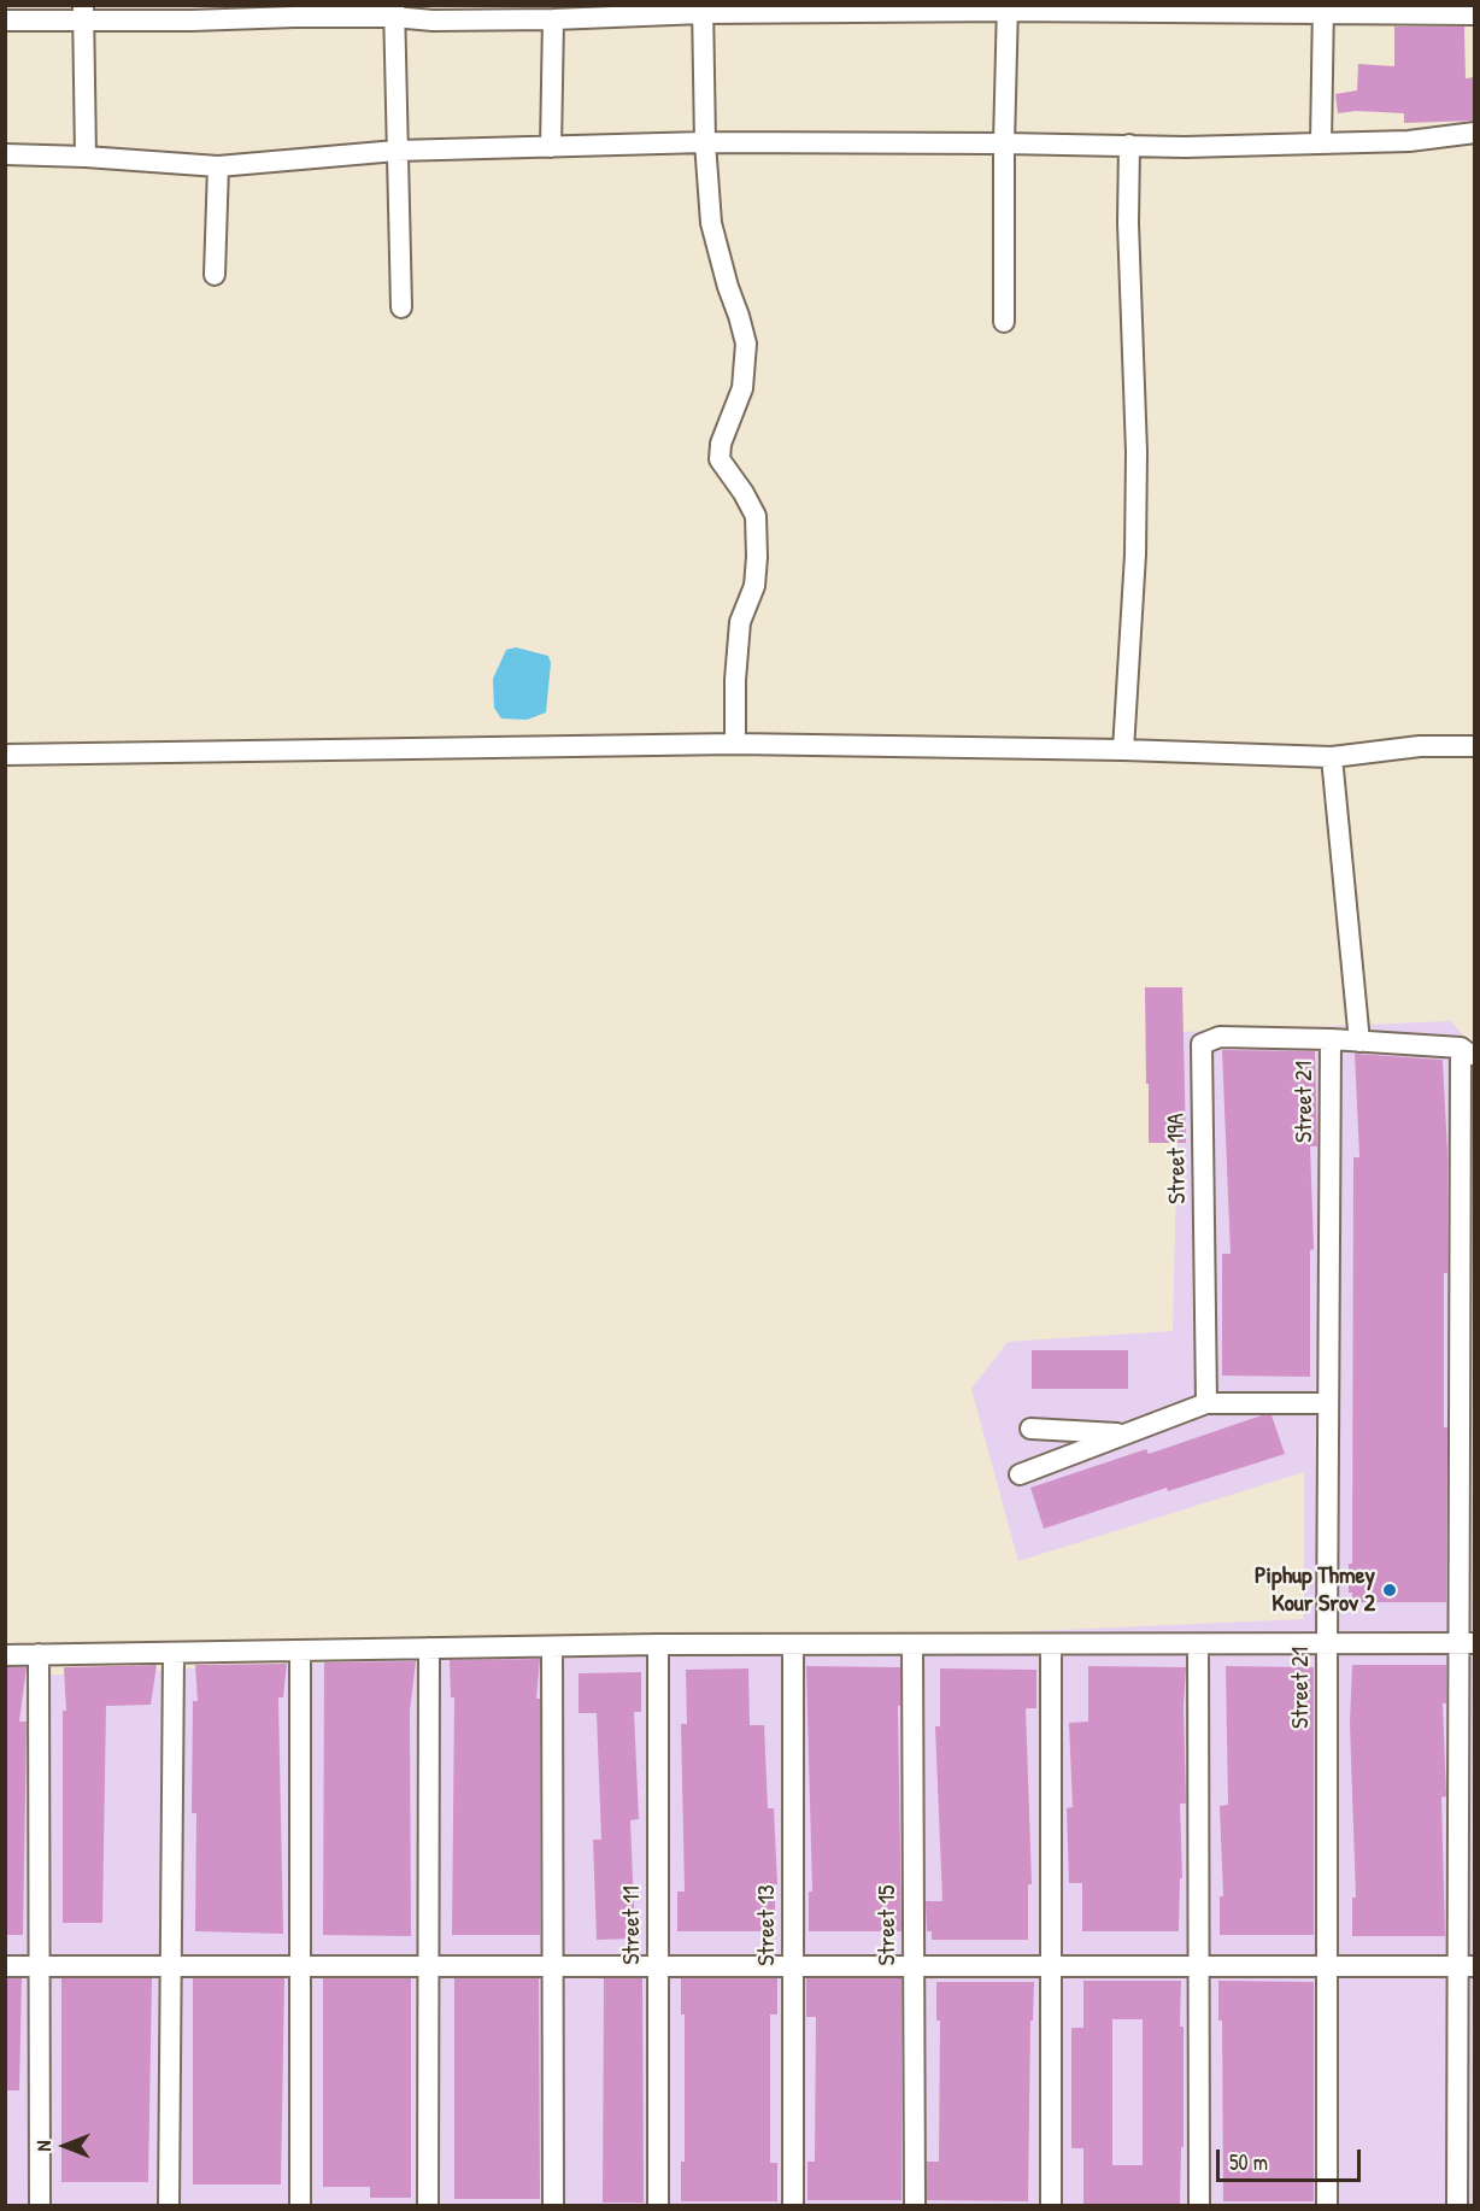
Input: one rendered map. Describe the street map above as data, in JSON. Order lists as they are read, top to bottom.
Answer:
{
  "streets": {
    "street": [
      "Street 21",
      "Street 19A",
      "Street 11",
      "Street 13",
      "Street 15"
    ]
  },
  "crossings": [
    ["Street 21", "Street 19A"]
  ],
  "places": ["Piphup Thmey Kour Srov 2"],
  "scale_bar": "50 m",
  "north": "left"
}
